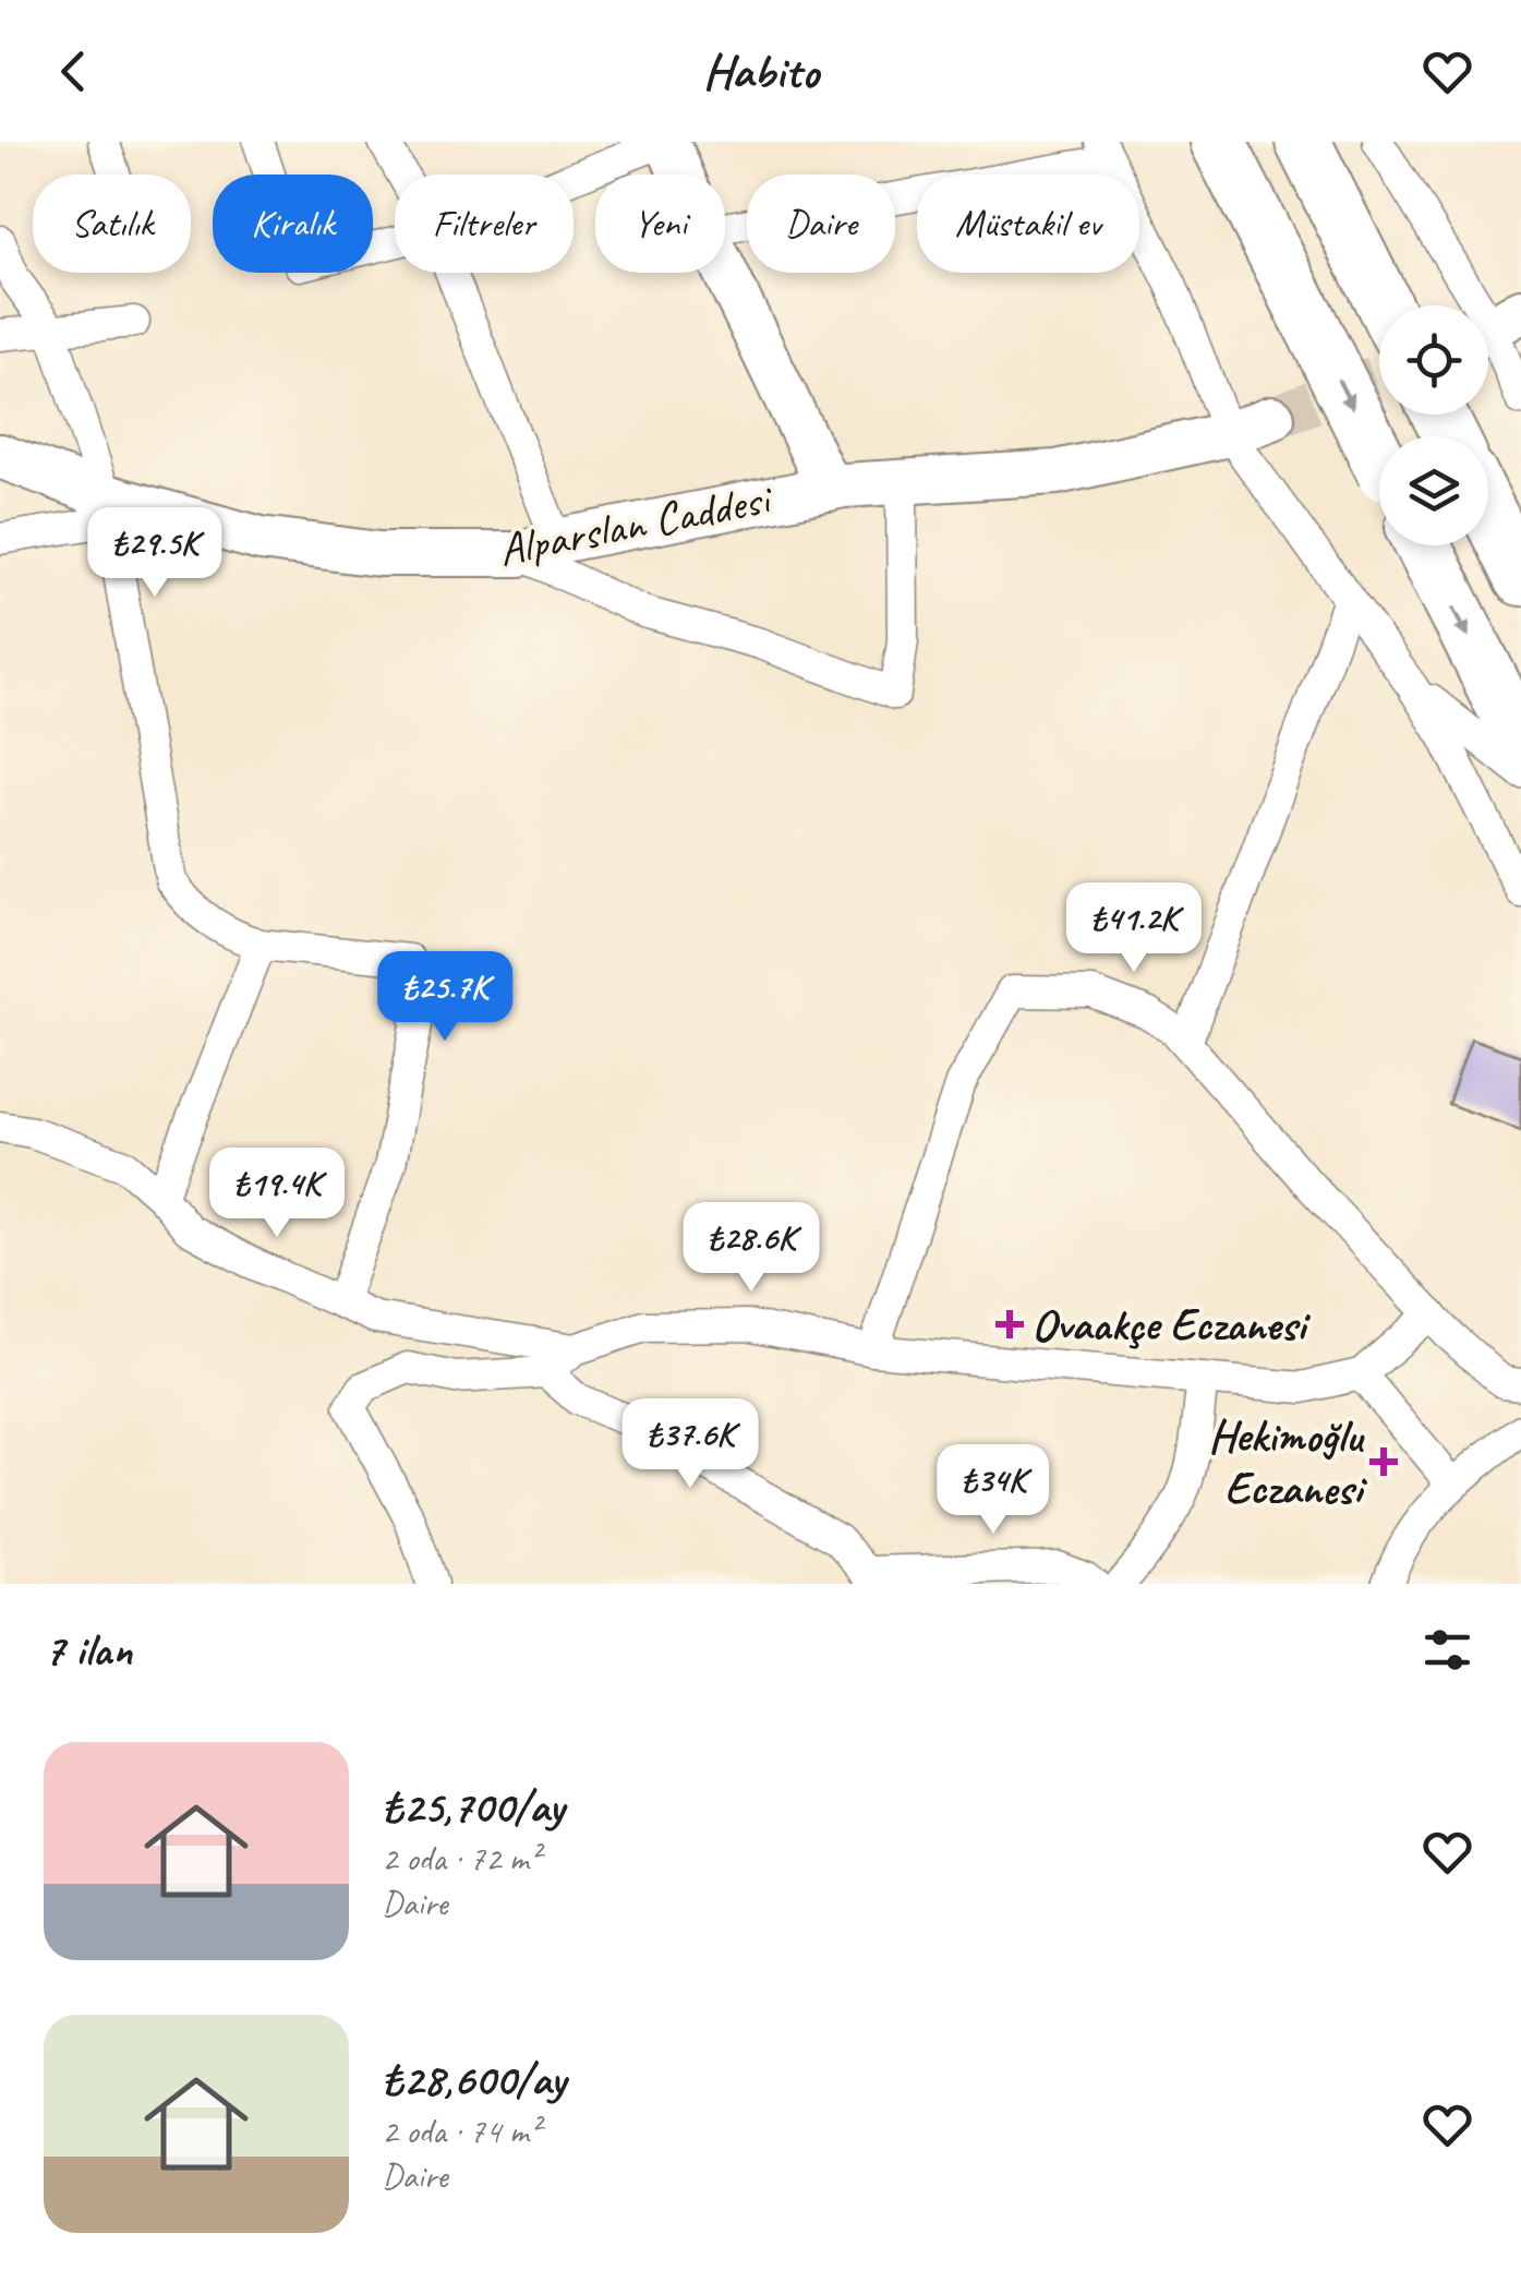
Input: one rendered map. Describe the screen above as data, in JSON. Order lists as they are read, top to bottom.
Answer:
{
  "streets": {
    "street": ["Alparslan Caddesi"]
  },
  "places": {
    "health": ["Ovaakçe Eczanesi", "Hekimoğlu Eczanesi"]
  },
  "page": {
    "header": "Habito",
    "chip": [
      "Satılık",
      "Kiralık",
      "Filtreler",
      "Yeni",
      "Daire",
      "Müstakil ev"
    ],
    "price": [
      "₺29.5K",
      "₺41.2K",
      "₺25.7K",
      "₺19.4K",
      "₺28.6K",
      "₺37.6K",
      "₺34K"
    ],
    "heading": "7 ilan",
    "list": [
      {
        "name": "₺25,700/ay",
        "note": "2 oda · 72 m² · Daire"
      },
      {
        "name": "₺28,600/ay",
        "note": "2 oda · 74 m² · Daire"
      }
    ]
  }
}
